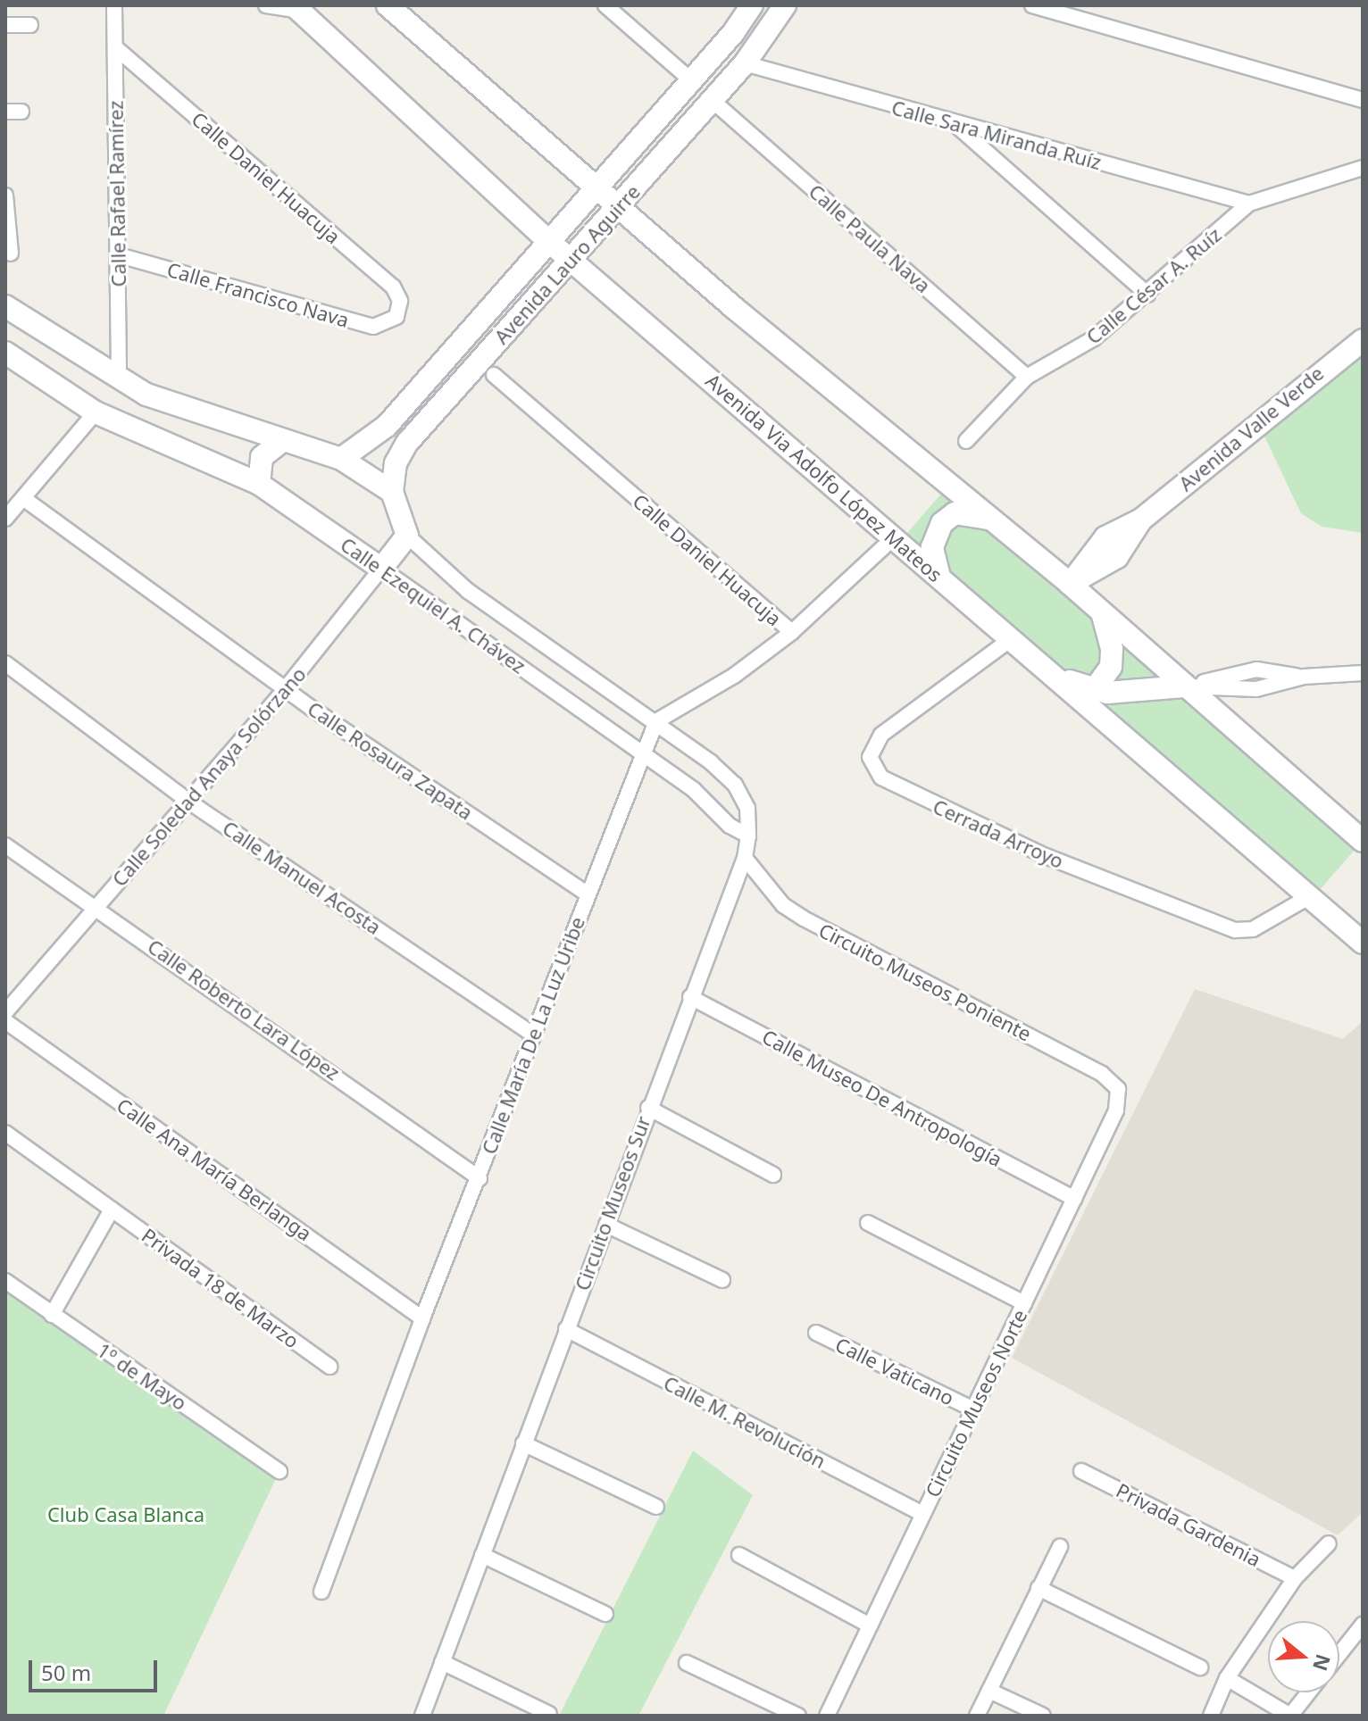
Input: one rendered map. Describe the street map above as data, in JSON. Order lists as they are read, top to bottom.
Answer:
{
  "streets": {
    "main road": [
      "Avenida Lauro Aguirre",
      "Avenida Valle Verde",
      "Avenida Via Adolfo López Mateos",
      "Calle Ezequiel A. Chávez",
      "Calle Soledad Anaya Solórzano"
    ],
    "street": [
      "Calle Sara Miranda Ruíz",
      "Calle Daniel Huacuja",
      "Calle Rafael Ramírez",
      "Calle Paula Nava",
      "Calle César A. Ruíz",
      "Calle Francisco Nava",
      "Calle Rosaura Zapata",
      "Cerrada Arroyo",
      "Calle Manuel Acosta",
      "Circuito Museos Poniente",
      "Calle Roberto Lara López",
      "Calle María De La Luz Uribe",
      "Calle Museo De Antropología",
      "Calle Ana María Berlanga",
      "Circuito Museos Sur",
      "Privada 18 de Marzo",
      "Calle Vaticano",
      "1º de Mayo",
      "Circuito Museos Norte",
      "Calle M. Revolución",
      "Privada Gardenia"
    ]
  },
  "crossings": [
    ["Calle Sara Miranda Ruíz", "Avenida Lauro Aguirre"],
    ["Calle Sara Miranda Ruíz", "Calle César A. Ruíz"],
    ["Calle Daniel Huacuja", "Calle Rafael Ramírez"],
    ["Calle Daniel Huacuja", "Calle Francisco Nava"],
    ["Calle Rafael Ramírez", "Calle Francisco Nava"],
    ["Calle Paula Nava", "Avenida Lauro Aguirre"],
    ["Calle Paula Nava", "Calle César A. Ruíz"],
    ["Avenida Lauro Aguirre", "Avenida Via Adolfo López Mateos"],
    ["Avenida Via Adolfo López Mateos", "Cerrada Arroyo"],
    ["Calle Ezequiel A. Chávez", "Calle Soledad Anaya Solórzano"],
    ["Calle Ezequiel A. Chávez", "Calle María De La Luz Uribe"],
    ["Calle Ezequiel A. Chávez", "Circuito Museos Sur"],
    ["Calle Rosaura Zapata", "Calle Soledad Anaya Solórzano"],
    ["Calle Rosaura Zapata", "Calle María De La Luz Uribe"],
    ["Calle Soledad Anaya Solórzano", "Calle Manuel Acosta"],
    ["Calle Soledad Anaya Solórzano", "Calle Roberto Lara López"],
    ["Calle Manuel Acosta", "Calle María De La Luz Uribe"],
    ["Circuito Museos Poniente", "Circuito Museos Sur"],
    ["Circuito Museos Poniente", "Circuito Museos Norte"],
    ["Calle Roberto Lara López", "Calle María De La Luz Uribe"],
    ["Calle María De La Luz Uribe", "Calle Ana María Berlanga"],
    ["Calle Museo De Antropología", "Circuito Museos Sur"],
    ["Calle Museo De Antropología", "Circuito Museos Norte"],
    ["Circuito Museos Sur", "Calle M. Revolución"],
    ["Calle Vaticano", "Circuito Museos Norte"],
    ["Circuito Museos Norte", "Calle M. Revolución"]
  ],
  "parks": ["Club Casa Blanca"],
  "scale_bar": "50 m",
  "north": "right"
}
